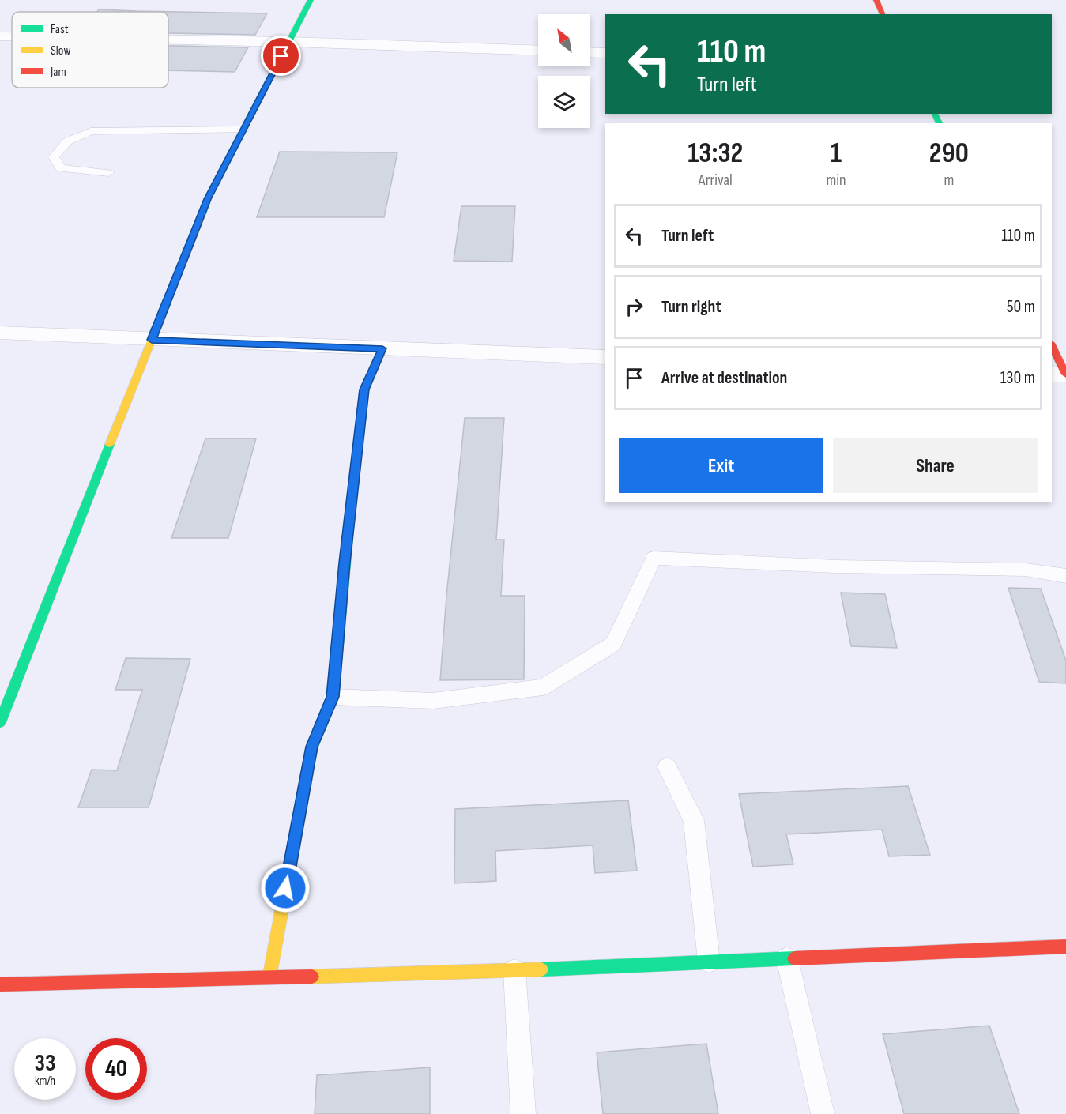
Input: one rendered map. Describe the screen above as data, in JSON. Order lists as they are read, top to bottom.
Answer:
{
  "legend": ["Fast", "Slow", "Jam"],
  "north": "top left",
  "page": {
    "turn": ["110 m", "Turn left"],
    "eta": [
      "13:32",
      "Arrival",
      "1",
      "min",
      "290",
      "m"
    ],
    "list": [
      {
        "name": "Turn left",
        "value": "110 m"
      },
      {
        "name": "Turn right",
        "value": "50 m"
      },
      {
        "name": "Arrive at destination",
        "value": "130 m"
      }
    ],
    "buttons": ["Exit", "Share"],
    "speed": "33 km/h",
    "limit": "40"
  }
}
